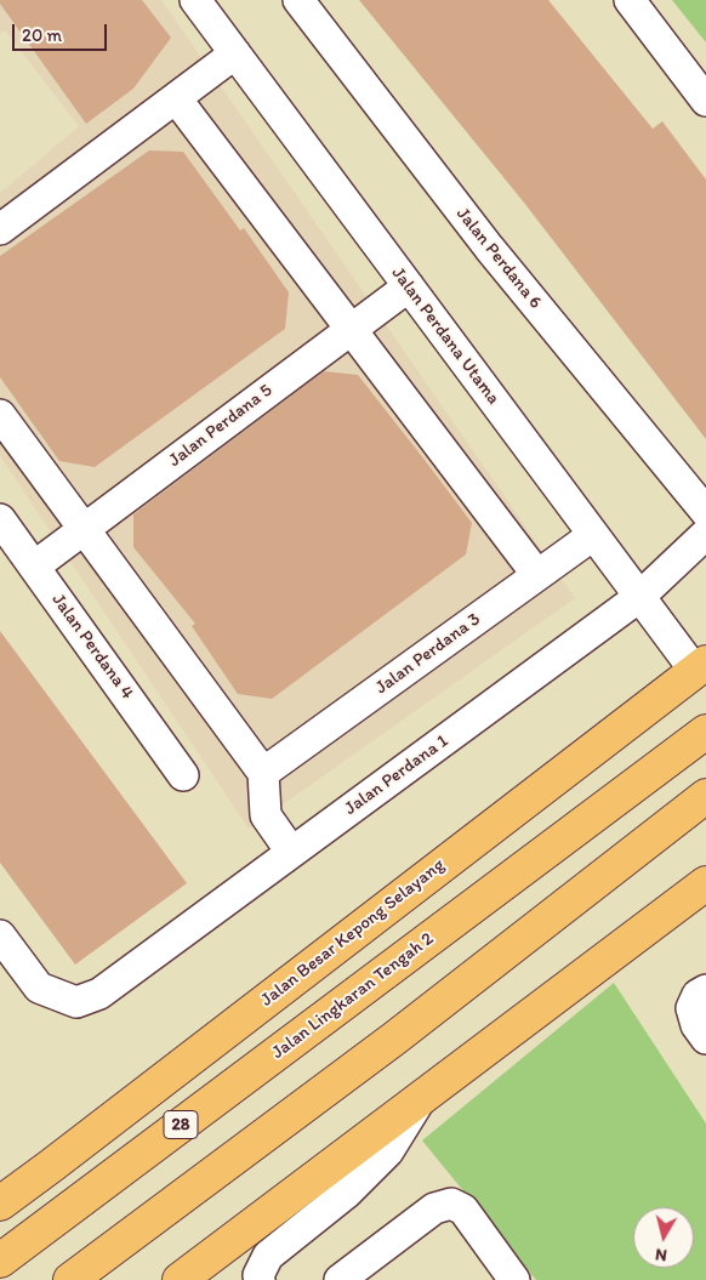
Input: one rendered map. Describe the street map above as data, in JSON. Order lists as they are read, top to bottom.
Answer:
{
  "streets": {
    "main road": ["Jalan Besar Kepong Selayang", "Jalan Lingkaran Tengah 2", "28"],
    "street": [
      "Jalan Perdana 6",
      "Jalan Perdana Utama",
      "Jalan Perdana 5",
      "Jalan Perdana 4",
      "Jalan Perdana 3",
      "Jalan Perdana 1"
    ]
  },
  "crossings": [
    ["Jalan Perdana Utama", "Jalan Perdana 5"],
    ["Jalan Perdana Utama", "Jalan Perdana 3"],
    ["Jalan Perdana Utama", "Jalan Perdana 1"],
    ["Jalan Perdana Utama", "Jalan Besar Kepong Selayang"],
    ["Jalan Perdana 5", "Jalan Perdana 4"]
  ],
  "scale_bar": "20 m",
  "north": "bottom"
}
